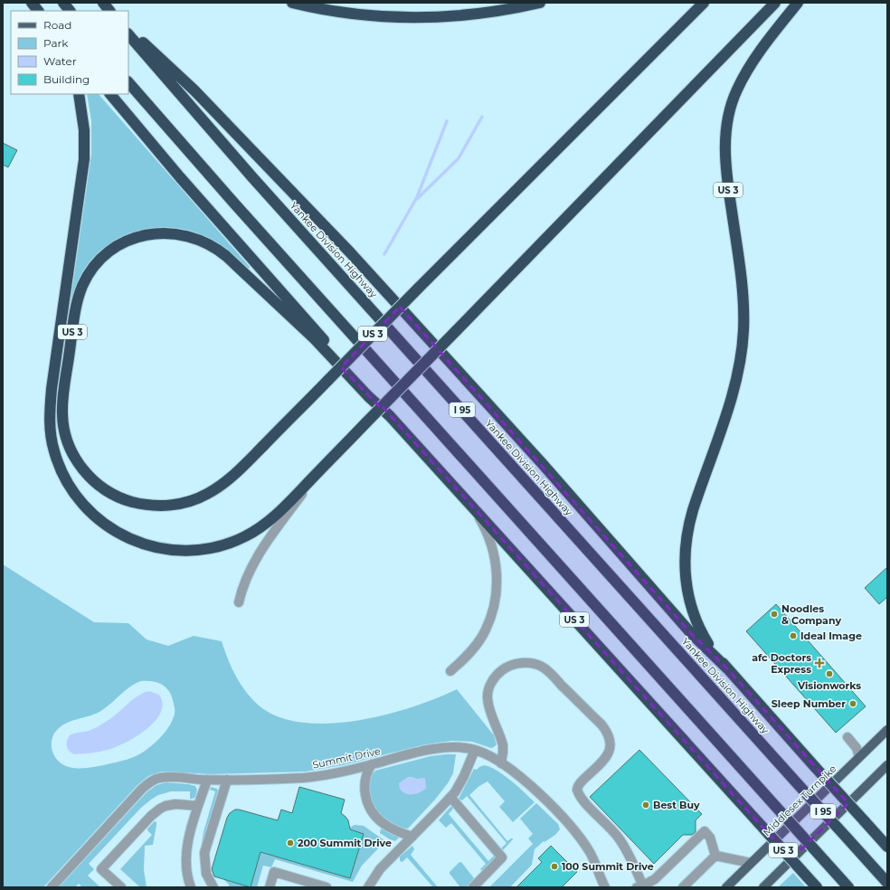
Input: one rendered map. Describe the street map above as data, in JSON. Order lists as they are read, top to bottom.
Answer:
{
  "streets": {
    "highway": ["US 3", "Yankee Division Highway", "I 95"],
    "main road": ["Middlesex Turnpike"],
    "street": ["Summit Drive"]
  },
  "places": {
    "other": [
      "Noodles & Company",
      "Ideal Image",
      "Visionworks",
      "Sleep Number",
      "Best Buy",
      "200 Summit Drive",
      "100 Summit Drive"
    ],
    "health": ["afc Doctors Express"]
  },
  "legend": [
    "Road",
    "Park",
    "Water",
    "Building"
  ]
}
